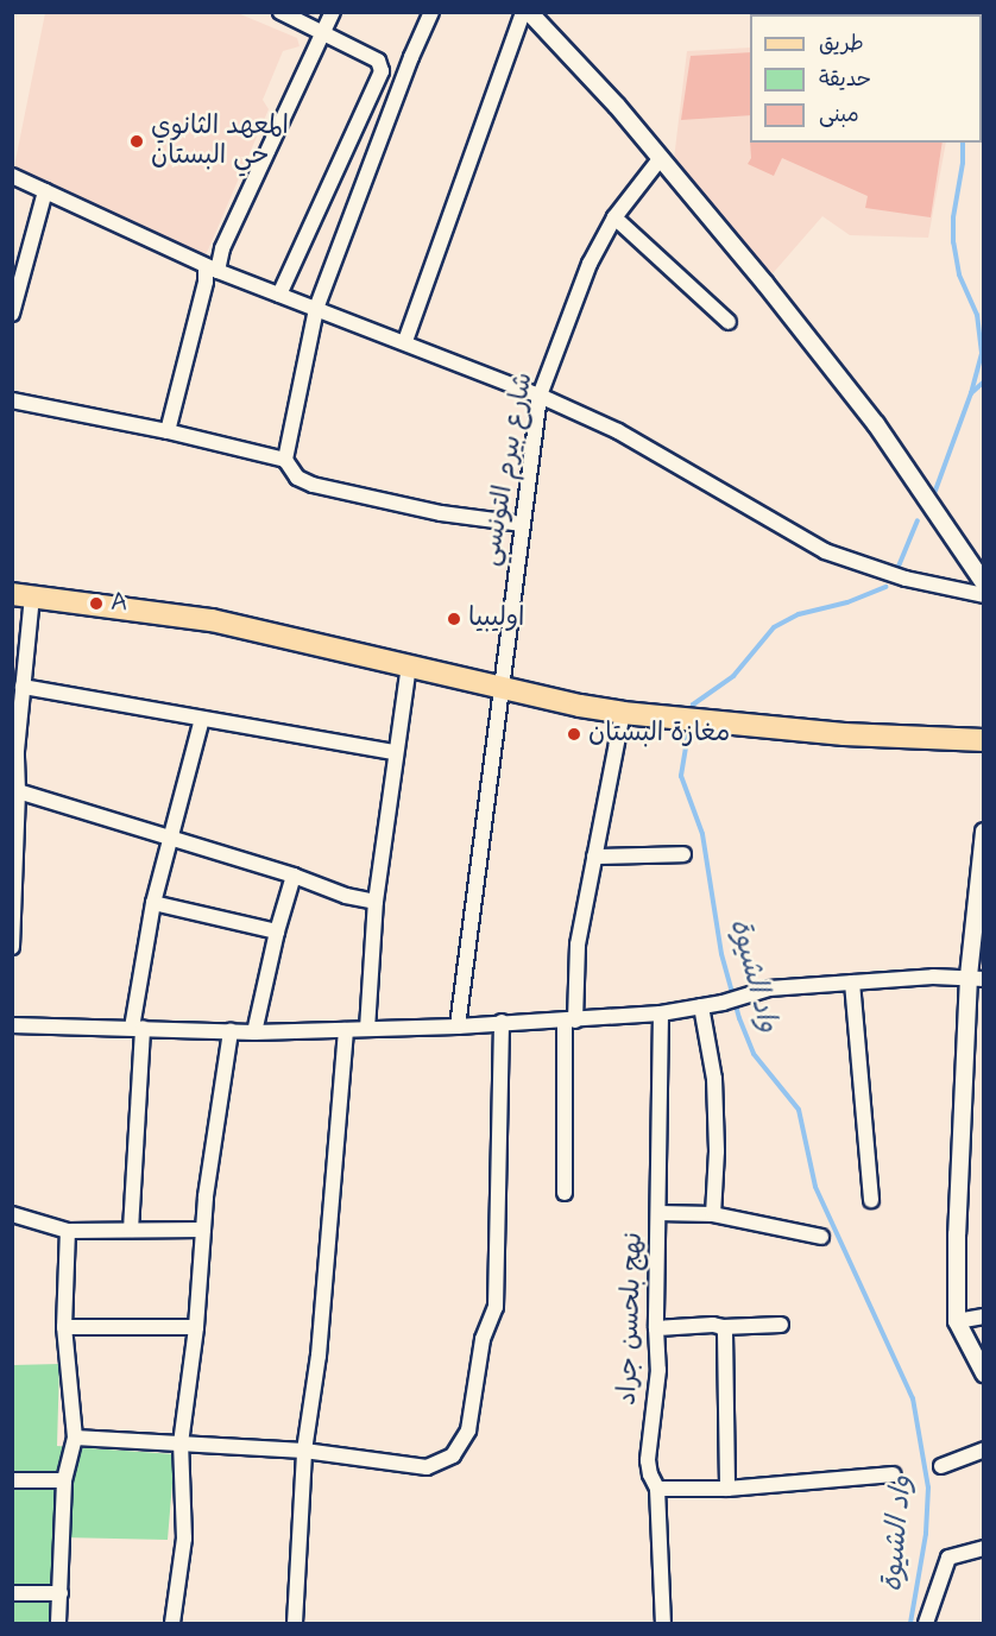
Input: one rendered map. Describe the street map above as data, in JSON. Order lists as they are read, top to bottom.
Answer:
{
  "streets": {
    "street": ["شارع بيرم التونسي", "نهج بلحسن جراد"]
  },
  "water": ["واد الشيوة"],
  "places": [
    "المعهد الثانوي حي البستان",
    "A",
    "اوليبيا",
    "مغازة البستان"
  ],
  "legend": ["طريق", "حديقة", "مبنى"]
}
